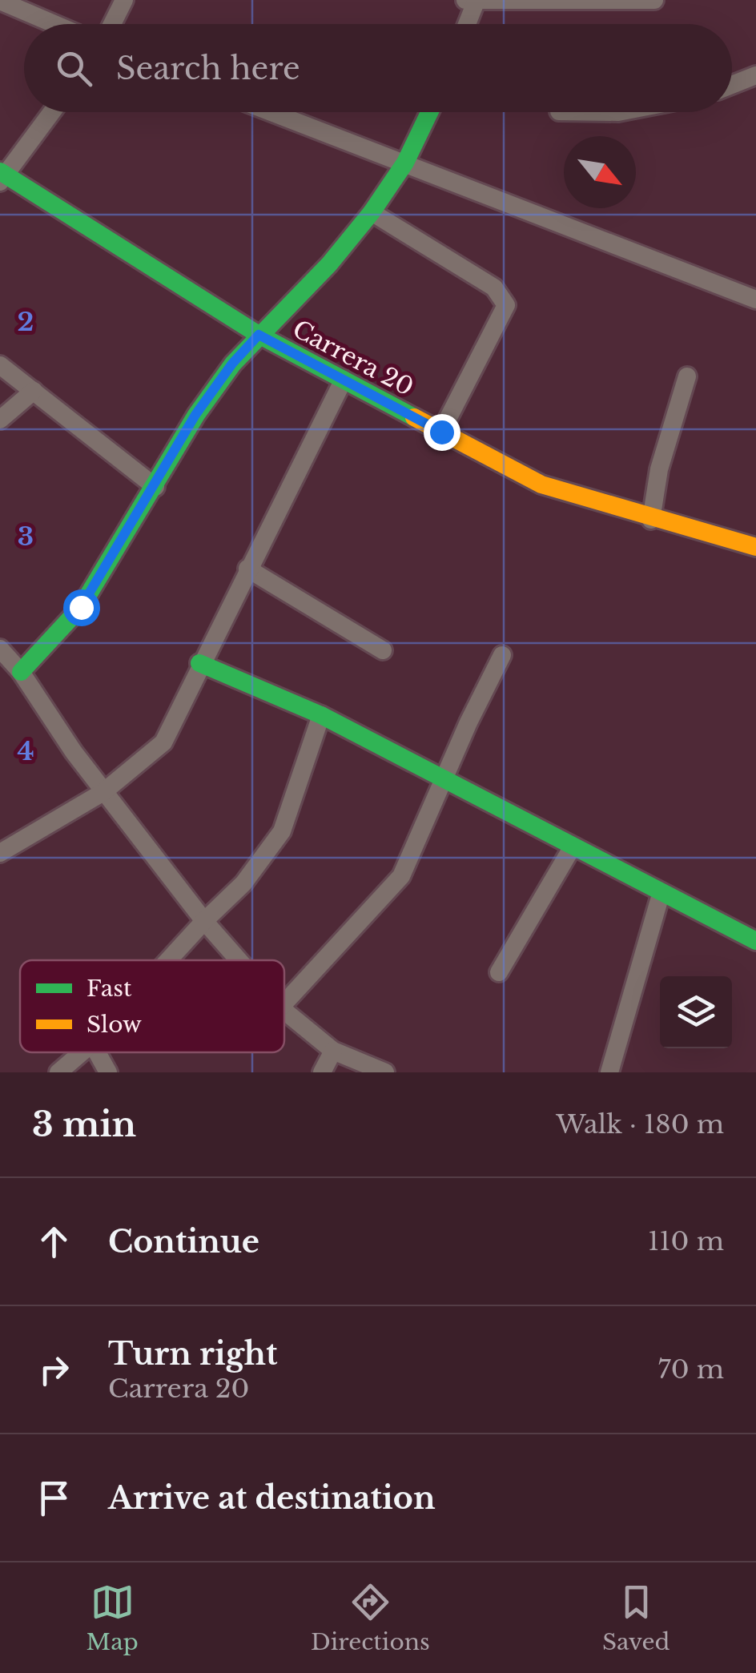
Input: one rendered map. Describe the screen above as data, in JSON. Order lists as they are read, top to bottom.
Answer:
{
  "streets": {
    "street": ["Carrera 20"]
  },
  "legend": ["Fast", "Slow"],
  "north": "bottom right",
  "page": {
    "search": "Search here",
    "heading": ["3 min", "Walk · 180 m"],
    "list": [
      ["Continue", "110 m"],
      ["Turn right", "Carrera 20", "70 m"],
      "Arrive at destination"
    ],
    "nav": ["Map", "Directions", "Saved"]
  },
  "grid": {
    "rows": ["2", "3", "4"]
  }
}
